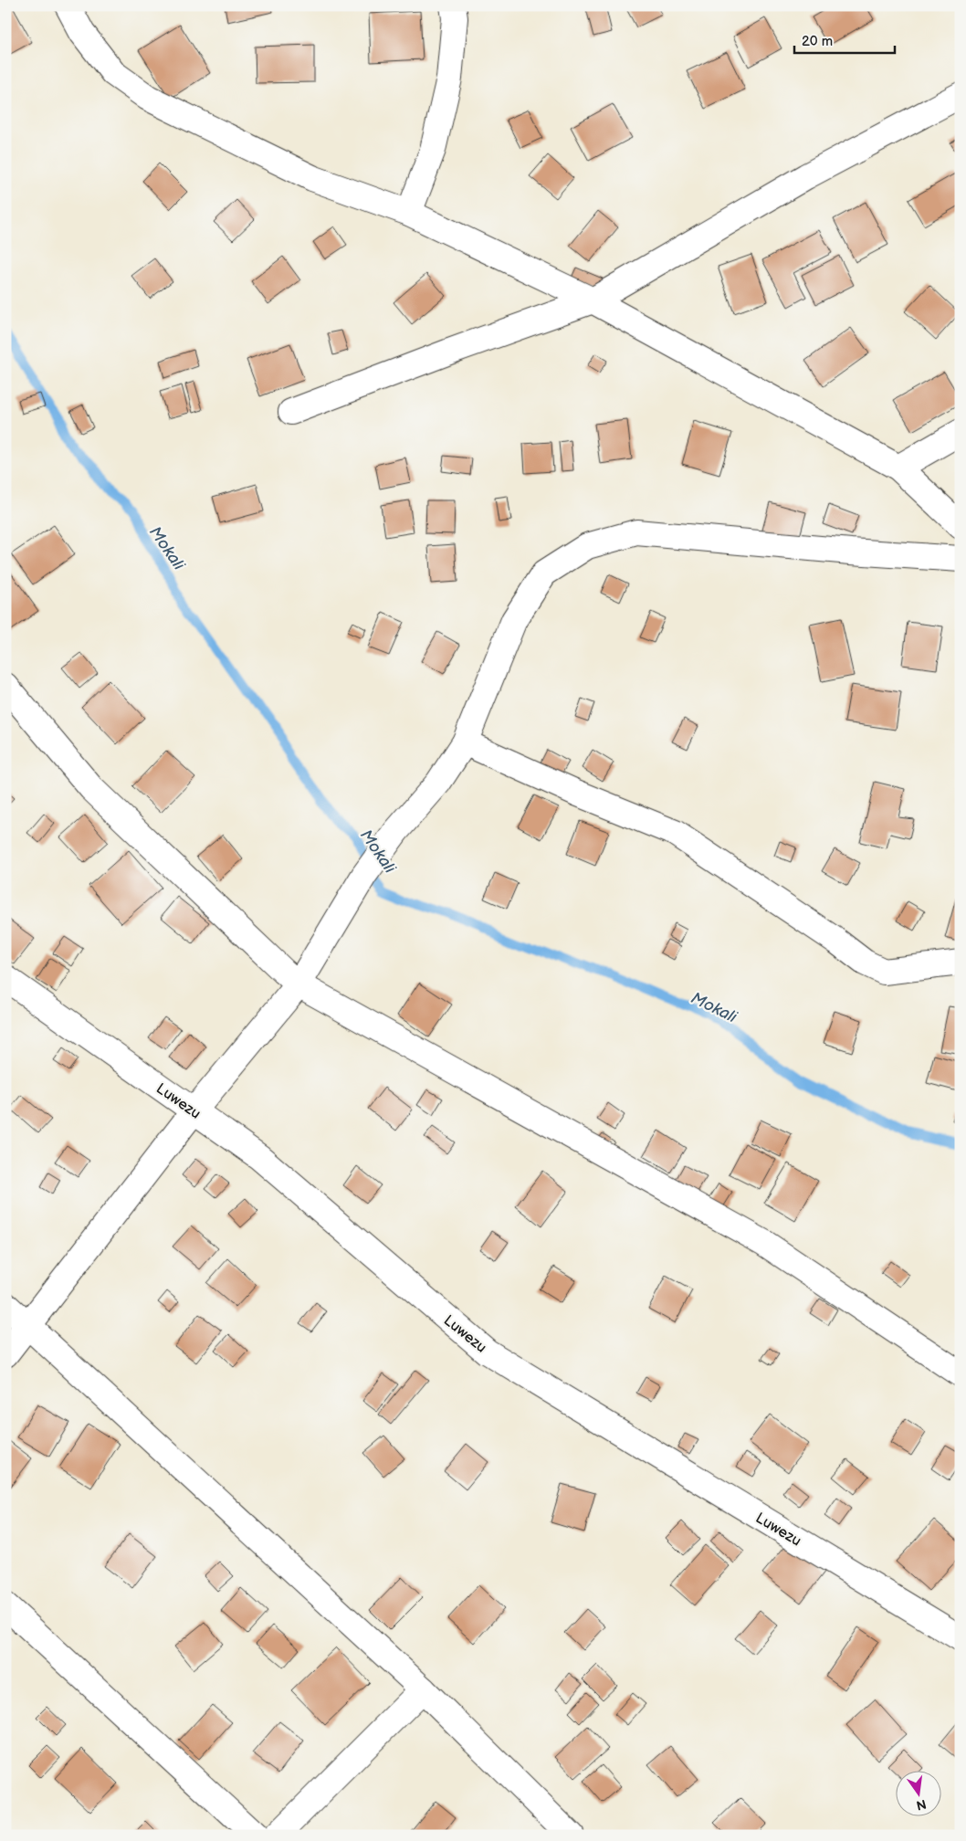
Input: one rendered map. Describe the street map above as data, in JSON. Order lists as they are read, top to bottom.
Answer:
{
  "streets": {
    "street": ["Luwezu"]
  },
  "water": ["Mokali"],
  "scale_bar": "20 m",
  "north": "bottom"
}
